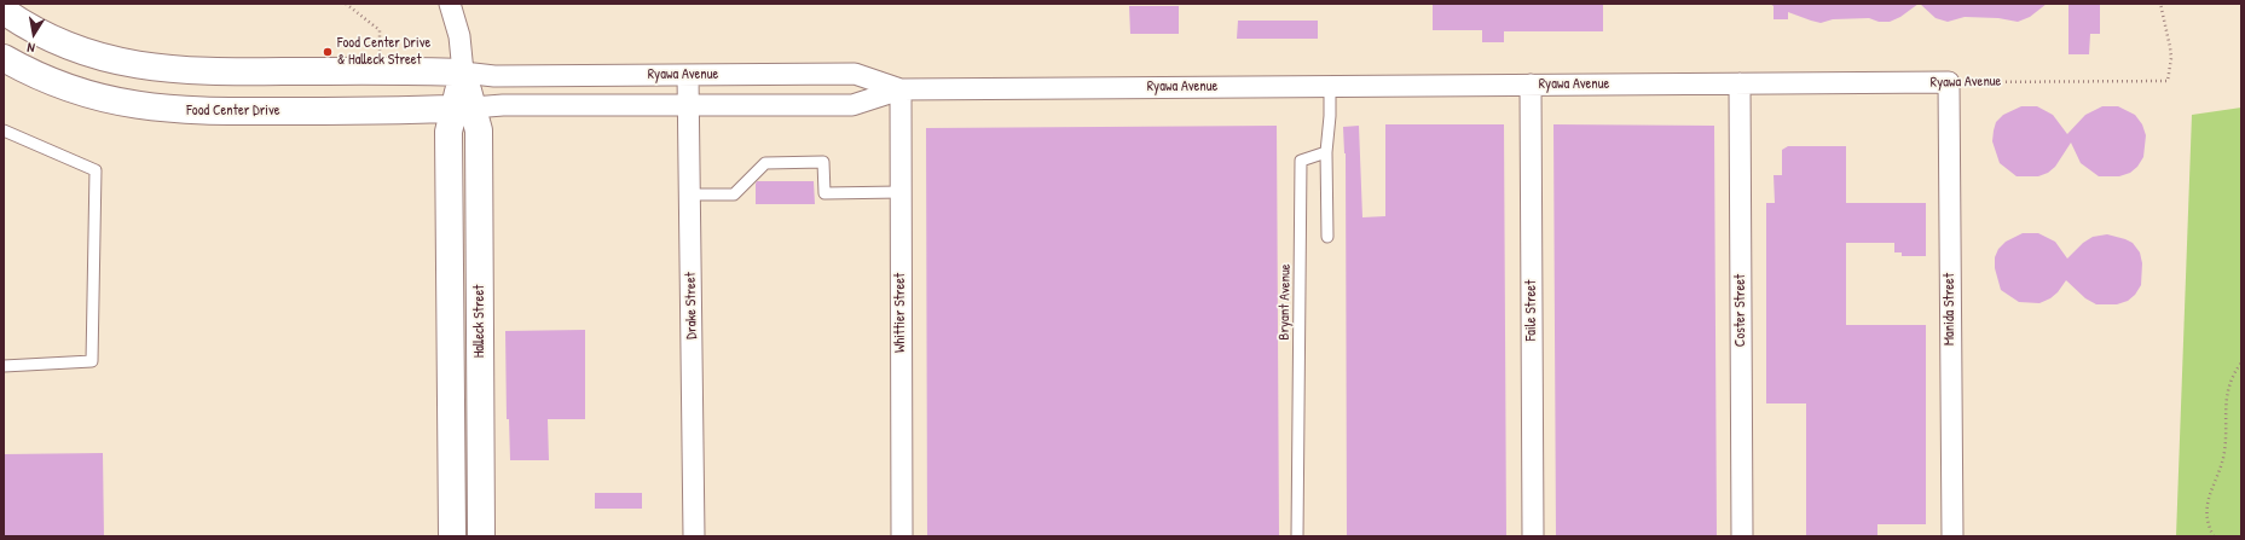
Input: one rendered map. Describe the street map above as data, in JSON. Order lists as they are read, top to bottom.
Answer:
{
  "streets": {
    "main road": ["Food Center Drive", "Halleck Street"],
    "street": [
      "Ryawa Avenue",
      "Drake Street",
      "Manida Street",
      "Faile Street",
      "Coster Street",
      "Whittier Street"
    ],
    "lane": ["Bryant Avenue"]
  },
  "crossings": [
    ["Ryawa Avenue", "Food Center Drive"],
    ["Ryawa Avenue", "Drake Street"],
    ["Ryawa Avenue", "Manida Street"],
    ["Ryawa Avenue", "Faile Street"],
    ["Ryawa Avenue", "Coster Street"],
    ["Ryawa Avenue", "Whittier Street"],
    ["Ryawa Avenue", "Halleck Street"],
    ["Food Center Drive", "Halleck Street"]
  ],
  "places": ["Food Center Drive & Halleck Street"],
  "north": "bottom"
}
